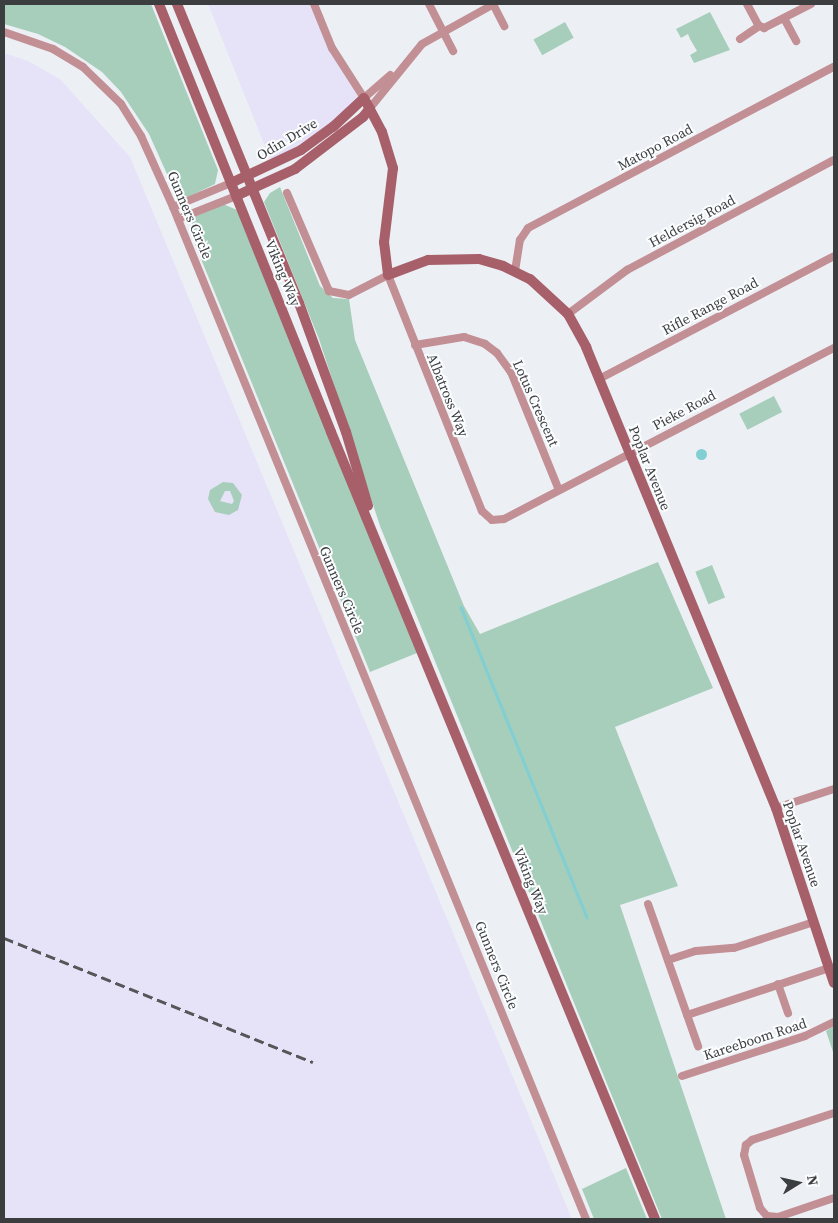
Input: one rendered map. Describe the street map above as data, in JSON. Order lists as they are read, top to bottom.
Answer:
{
  "streets": {
    "main road": ["Odin Drive", "Viking Way", "Poplar Avenue"],
    "street": [
      "Matopo Road",
      "Gunners Circle",
      "Heldersig Road",
      "Rifle Range Road",
      "Albatross Way",
      "Lotus Crescent",
      "Pieke Road",
      "Kareeboom Road"
    ]
  },
  "crossings": [
    ["Odin Drive", "Gunners Circle"],
    ["Odin Drive", "Viking Way"],
    ["Matopo Road", "Poplar Avenue"],
    ["Heldersig Road", "Poplar Avenue"],
    ["Rifle Range Road", "Poplar Avenue"],
    ["Albatross Way", "Lotus Crescent"],
    ["Albatross Way", "Pieke Road"],
    ["Albatross Way", "Poplar Avenue"],
    ["Lotus Crescent", "Pieke Road"],
    ["Pieke Road", "Poplar Avenue"]
  ],
  "north": "right"
}
